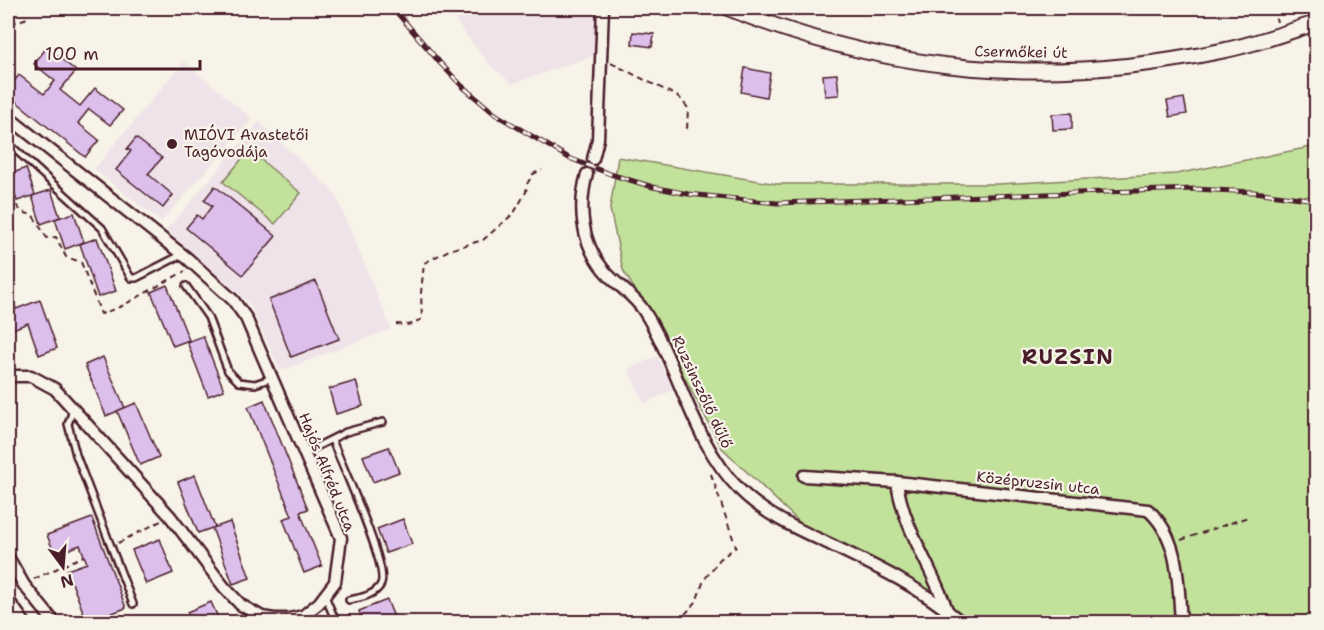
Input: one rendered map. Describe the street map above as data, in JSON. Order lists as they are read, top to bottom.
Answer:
{
  "streets": {
    "main road": ["Csermőkei út"],
    "street": ["Ruzsinszőlő dűlő", "Hajós Alfréd utca", "Középruzsin utca"]
  },
  "districts": ["RUZSIN"],
  "places": ["MIÓVI Avastetői Tagóvodája"],
  "scale_bar": "100 m",
  "north": "bottom"
}
